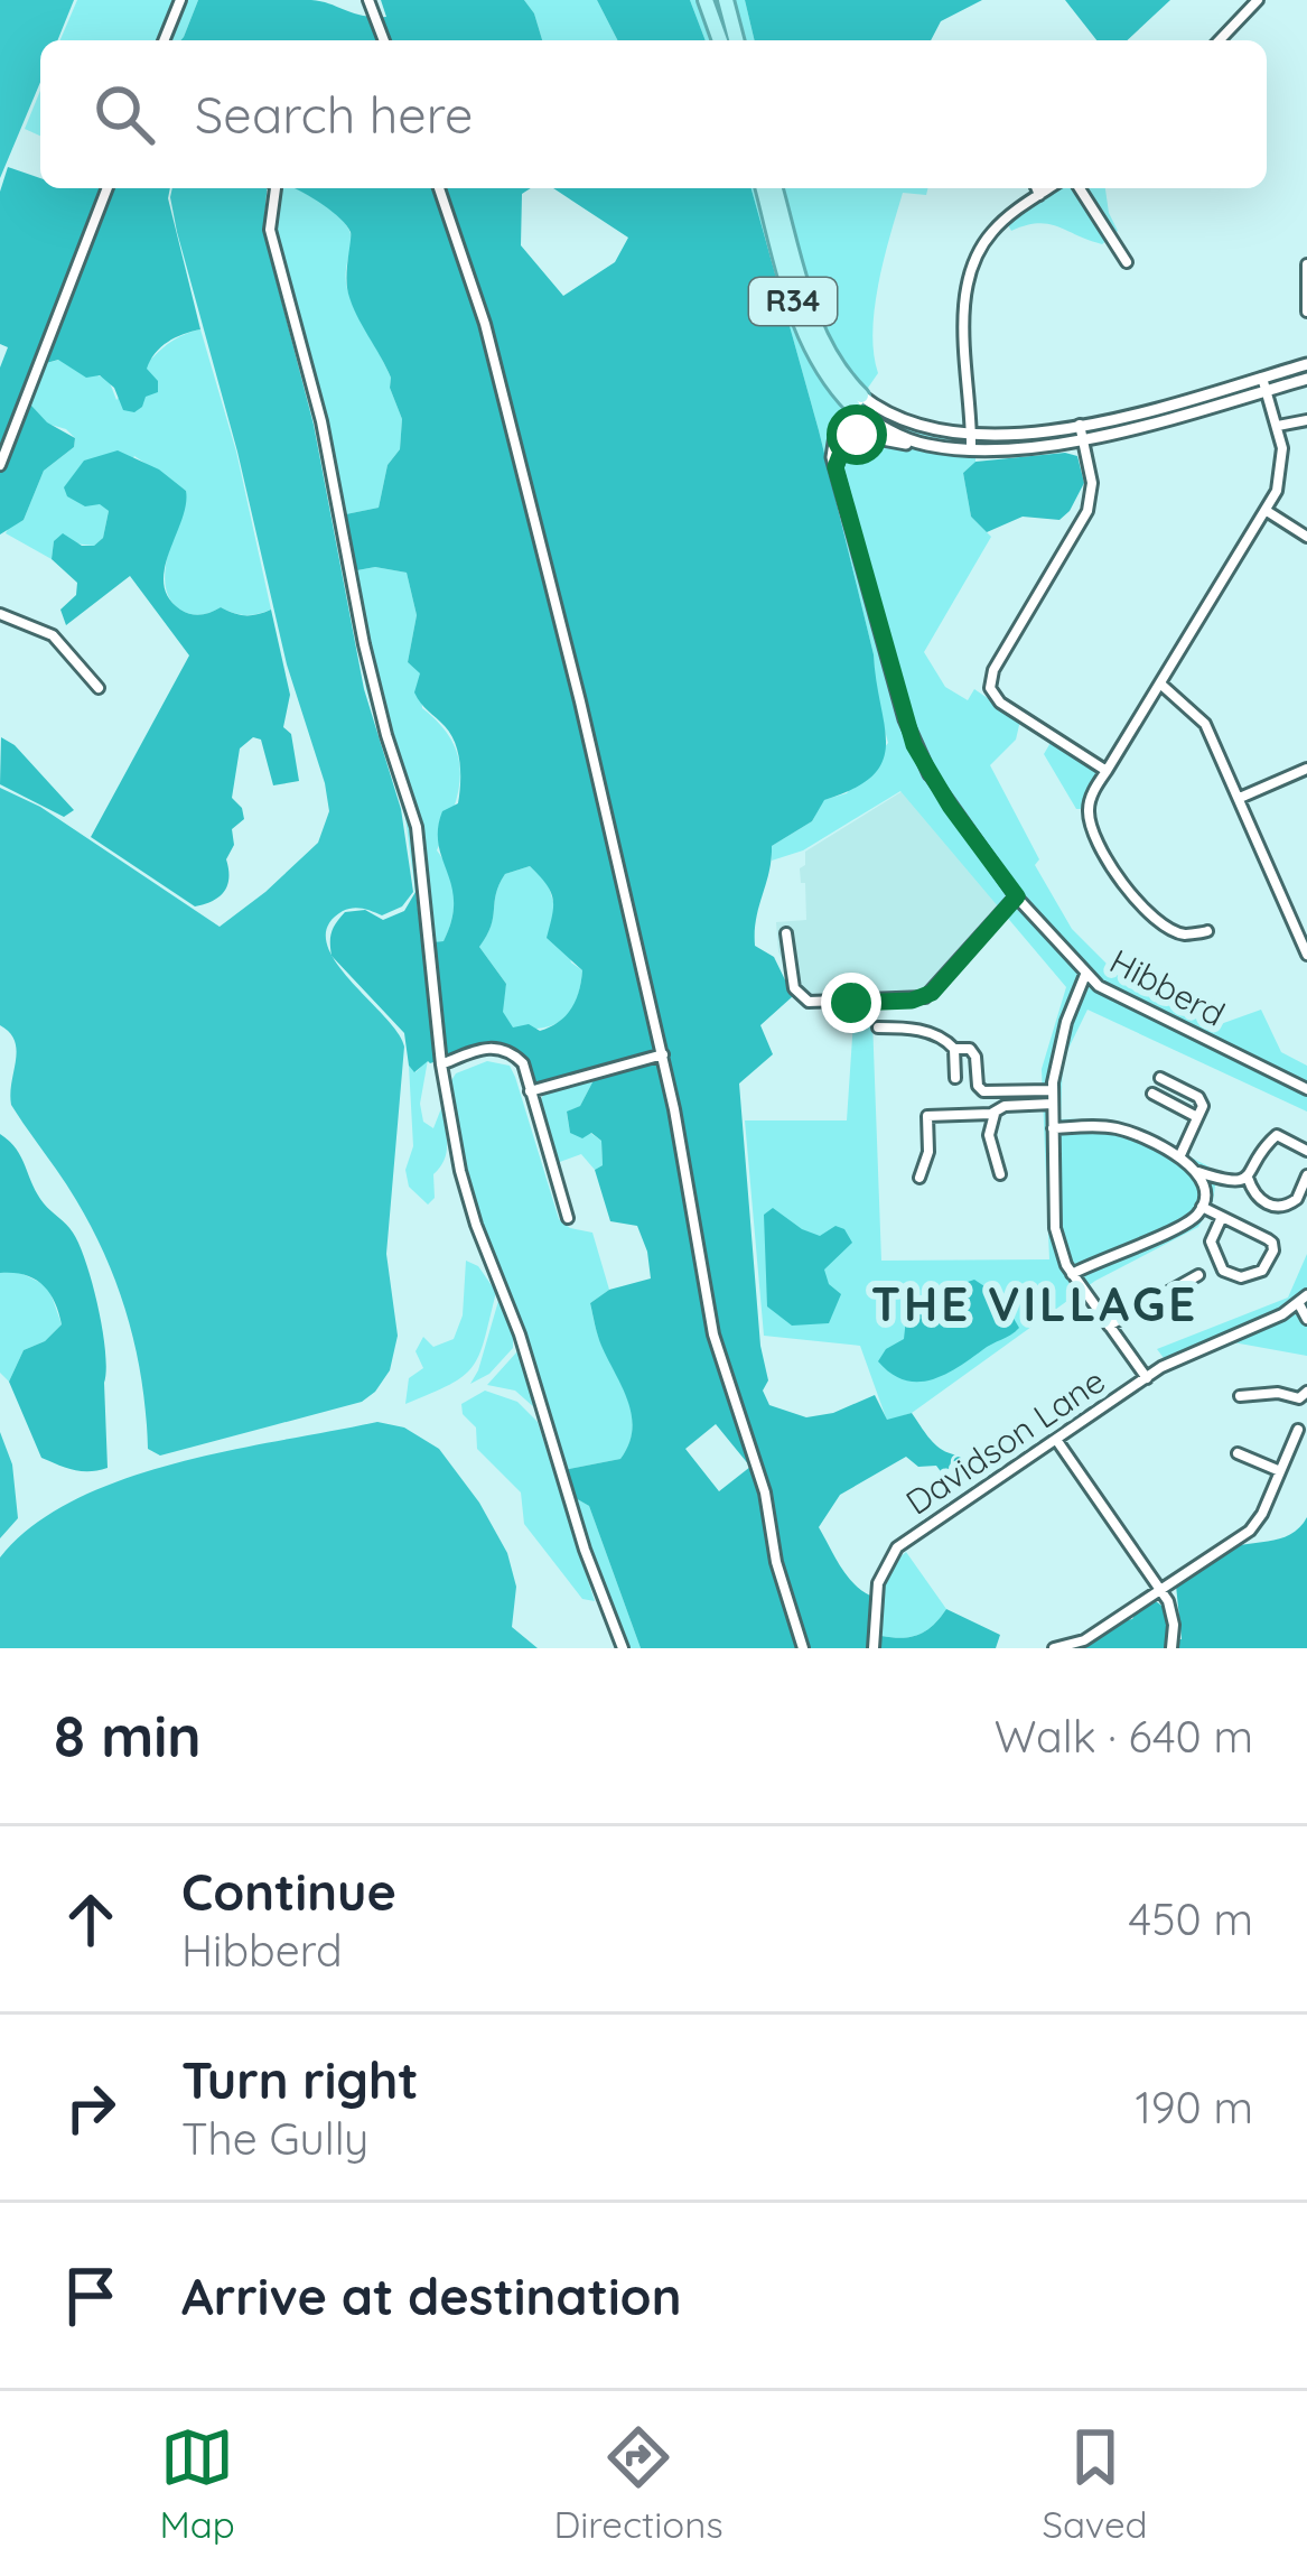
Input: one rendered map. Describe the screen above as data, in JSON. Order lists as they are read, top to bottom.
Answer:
{
  "streets": {
    "main road": ["R34"],
    "street": ["Hibberd", "Davidson Lane"]
  },
  "districts": ["THE VILLAGE"],
  "page": {
    "search": "Search here",
    "heading": ["8 min", "Walk · 640 m"],
    "list": [
      ["Continue", "Hibberd", "450 m"],
      ["Turn right", "The Gully", "190 m"],
      "Arrive at destination"
    ],
    "nav": ["Map", "Directions", "Saved"]
  }
}
